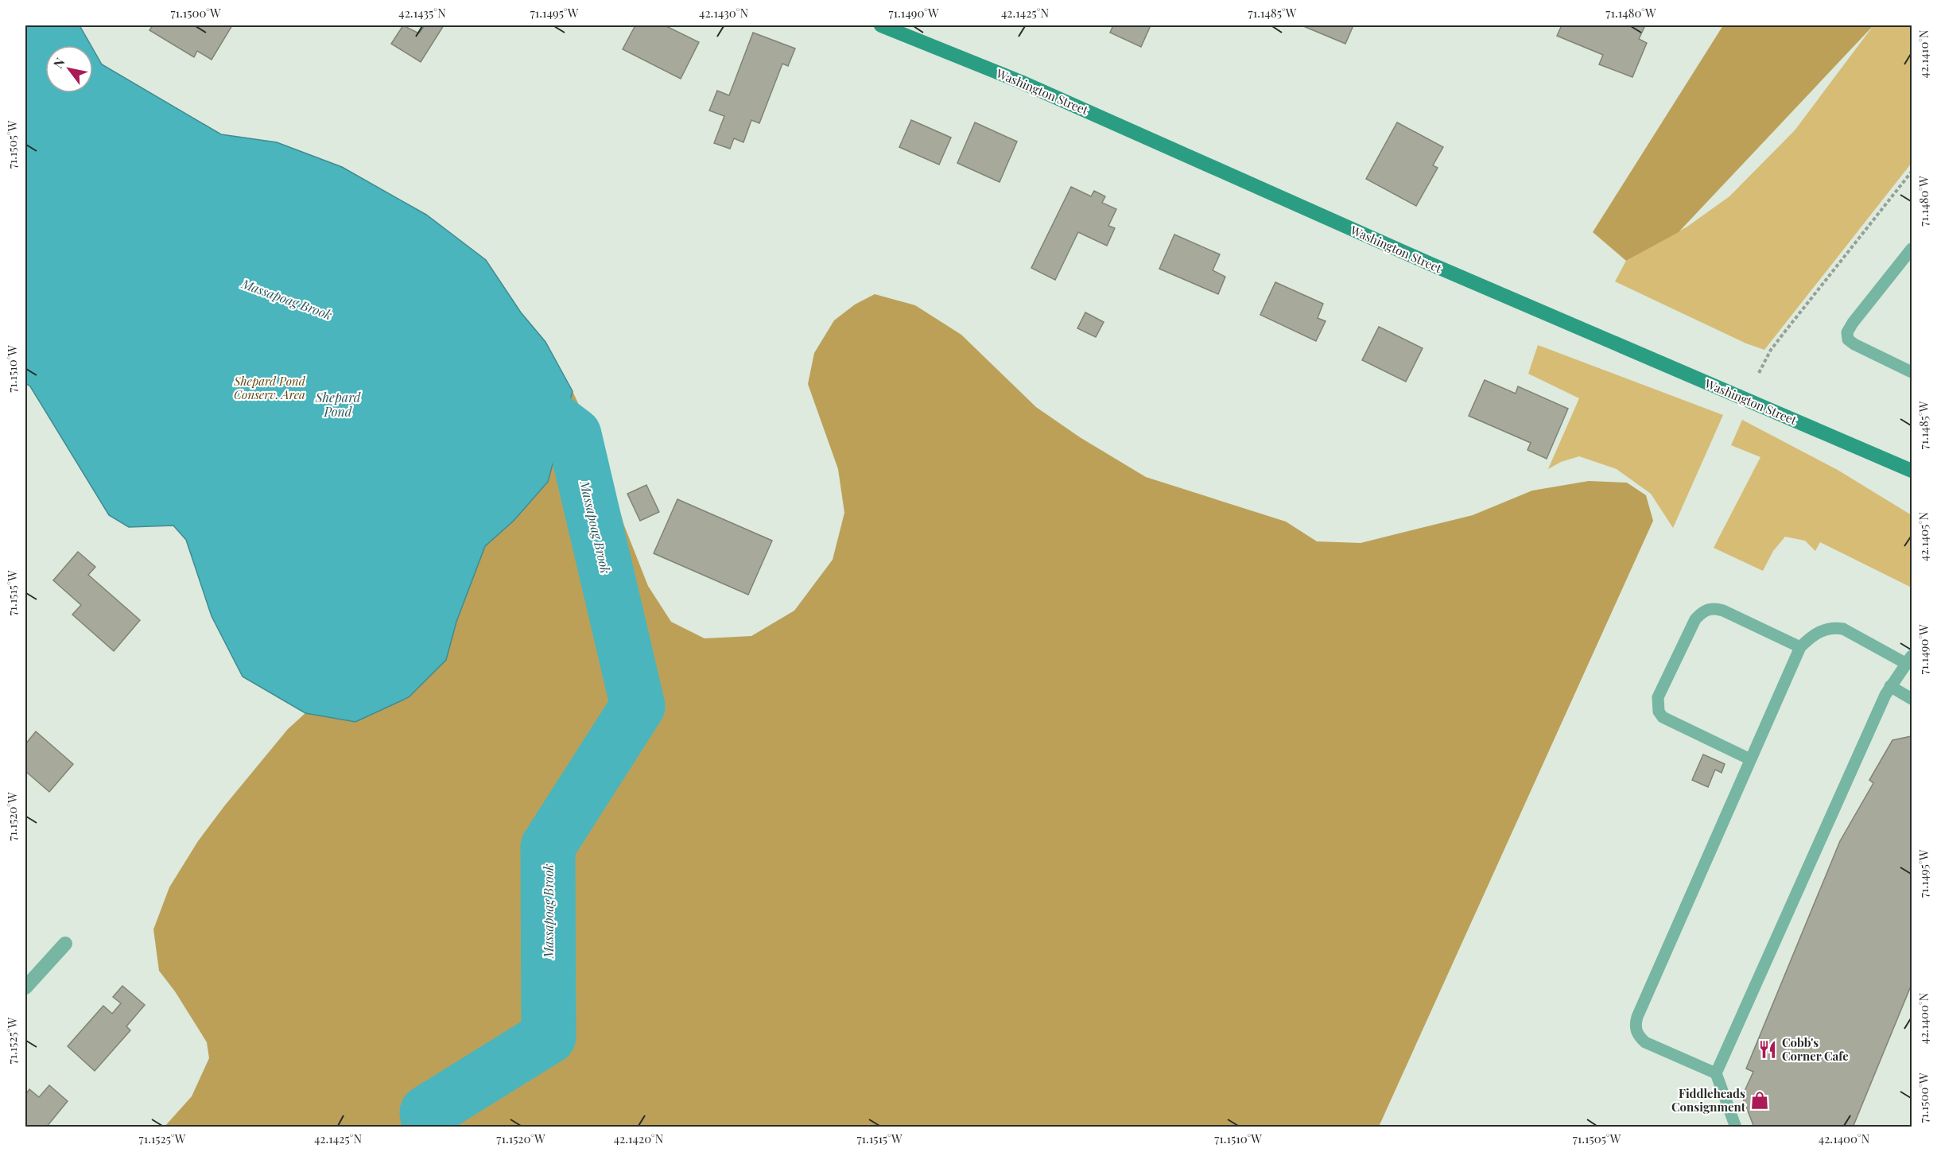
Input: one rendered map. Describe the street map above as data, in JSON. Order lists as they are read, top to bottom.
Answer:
{
  "streets": {
    "main road": ["Washington Street"]
  },
  "water": ["Massapoag Brook", "Shepard Pond"],
  "parks": ["Shepard Pond Conserv. Area"],
  "places": {
    "restaurant": ["Cobb's Corner Cafe"],
    "shop": ["Fiddleheads Consignment"]
  },
  "north": "top left",
  "coordinates": [
    "71.1500°W",
    "42.1435°N",
    "71.1495°W",
    "42.1430°N",
    "71.1490°W",
    "42.1425°N",
    "71.1485°W",
    "71.1480°W",
    "42.1410°N",
    "71.1505°W",
    "71.1510°W",
    "42.1405°N",
    "71.1515°W",
    "71.1520°W",
    "42.1400°N",
    "71.1525°W",
    "42.1420°N"
  ]
}
